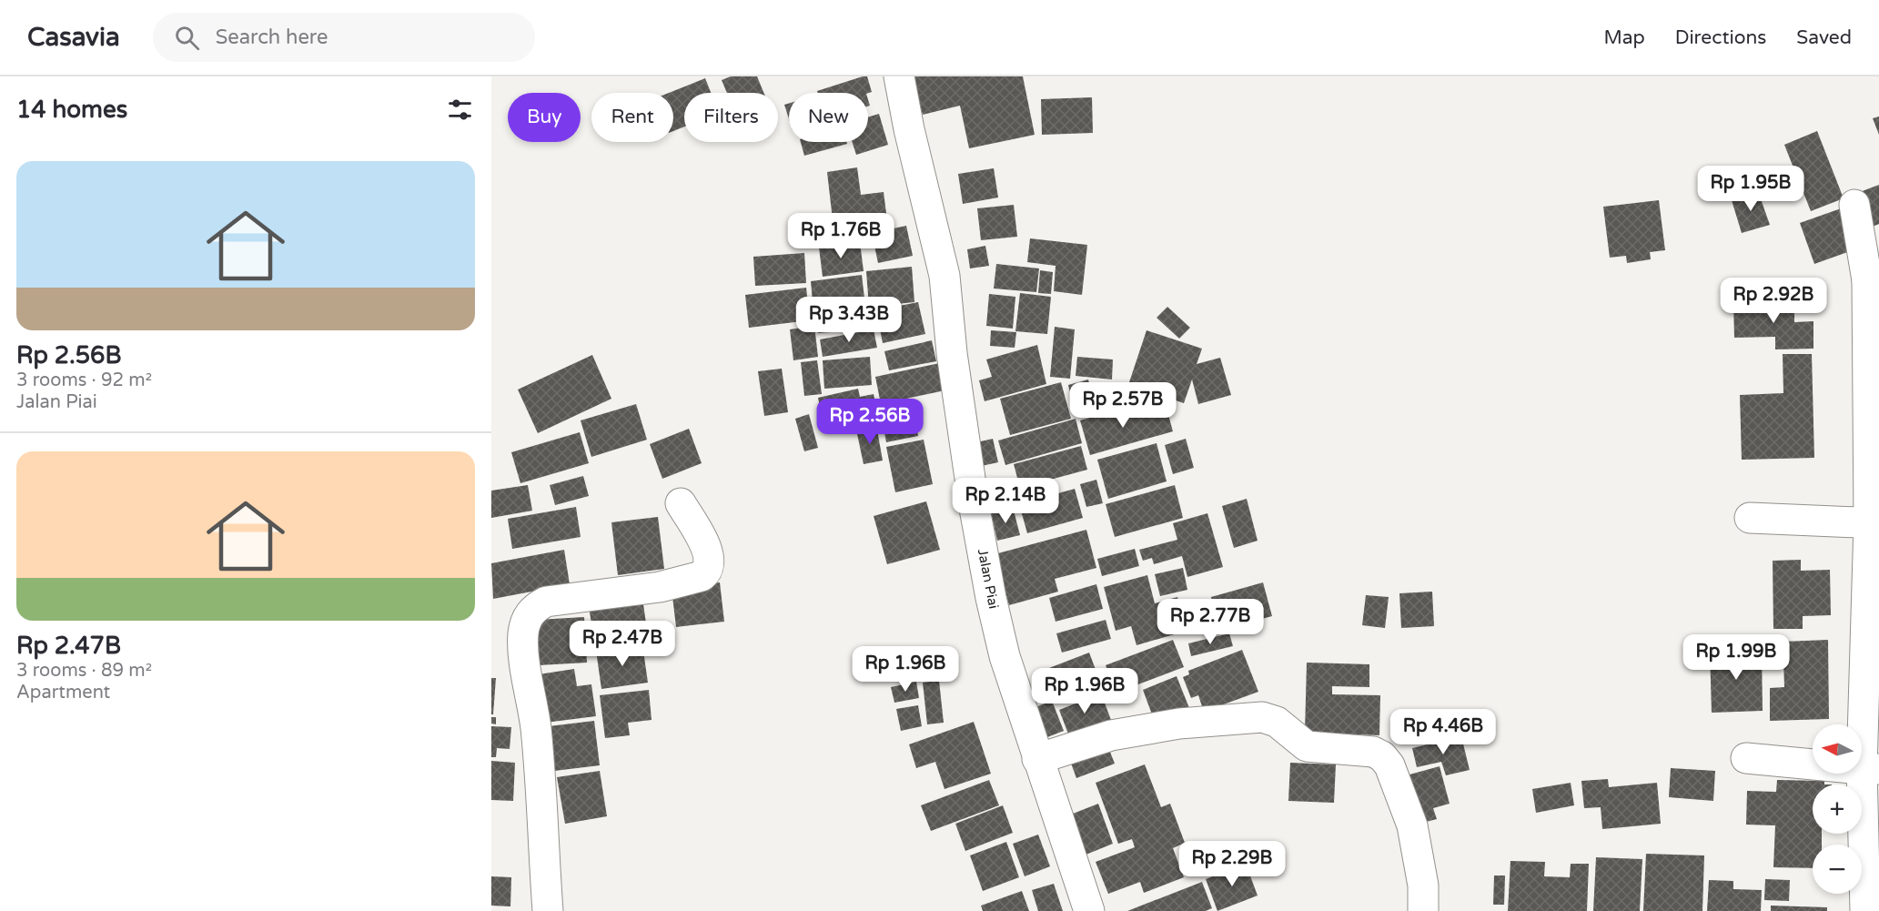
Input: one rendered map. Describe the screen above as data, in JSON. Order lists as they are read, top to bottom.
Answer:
{
  "streets": {
    "street": ["Jalan Piai"]
  },
  "north": "left",
  "page": {
    "header": "Casavia",
    "search": "Search here",
    "nav": ["Map", "Directions", "Saved"],
    "heading": "14 homes",
    "chip": [
      "Buy",
      "Rent",
      "Filters",
      "New"
    ],
    "list": [
      {
        "name": "Rp 2.56B",
        "note": "3 rooms · 92 m² · Jalan Piai"
      },
      {
        "name": "Rp 2.47B",
        "note": "3 rooms · 89 m² · Apartment"
      }
    ],
    "price": [
      "Rp 1.95B",
      "Rp 1.76B",
      "Rp 2.92B",
      "Rp 3.43B",
      "Rp 2.57B",
      "Rp 2.56B",
      "Rp 2.14B",
      "Rp 2.77B",
      "Rp 2.47B",
      "Rp 1.99B",
      "Rp 1.96B",
      "Rp 1.96B",
      "Rp 4.46B",
      "Rp 2.29B"
    ],
    "map_buttons": ["+", "−"]
  }
}
